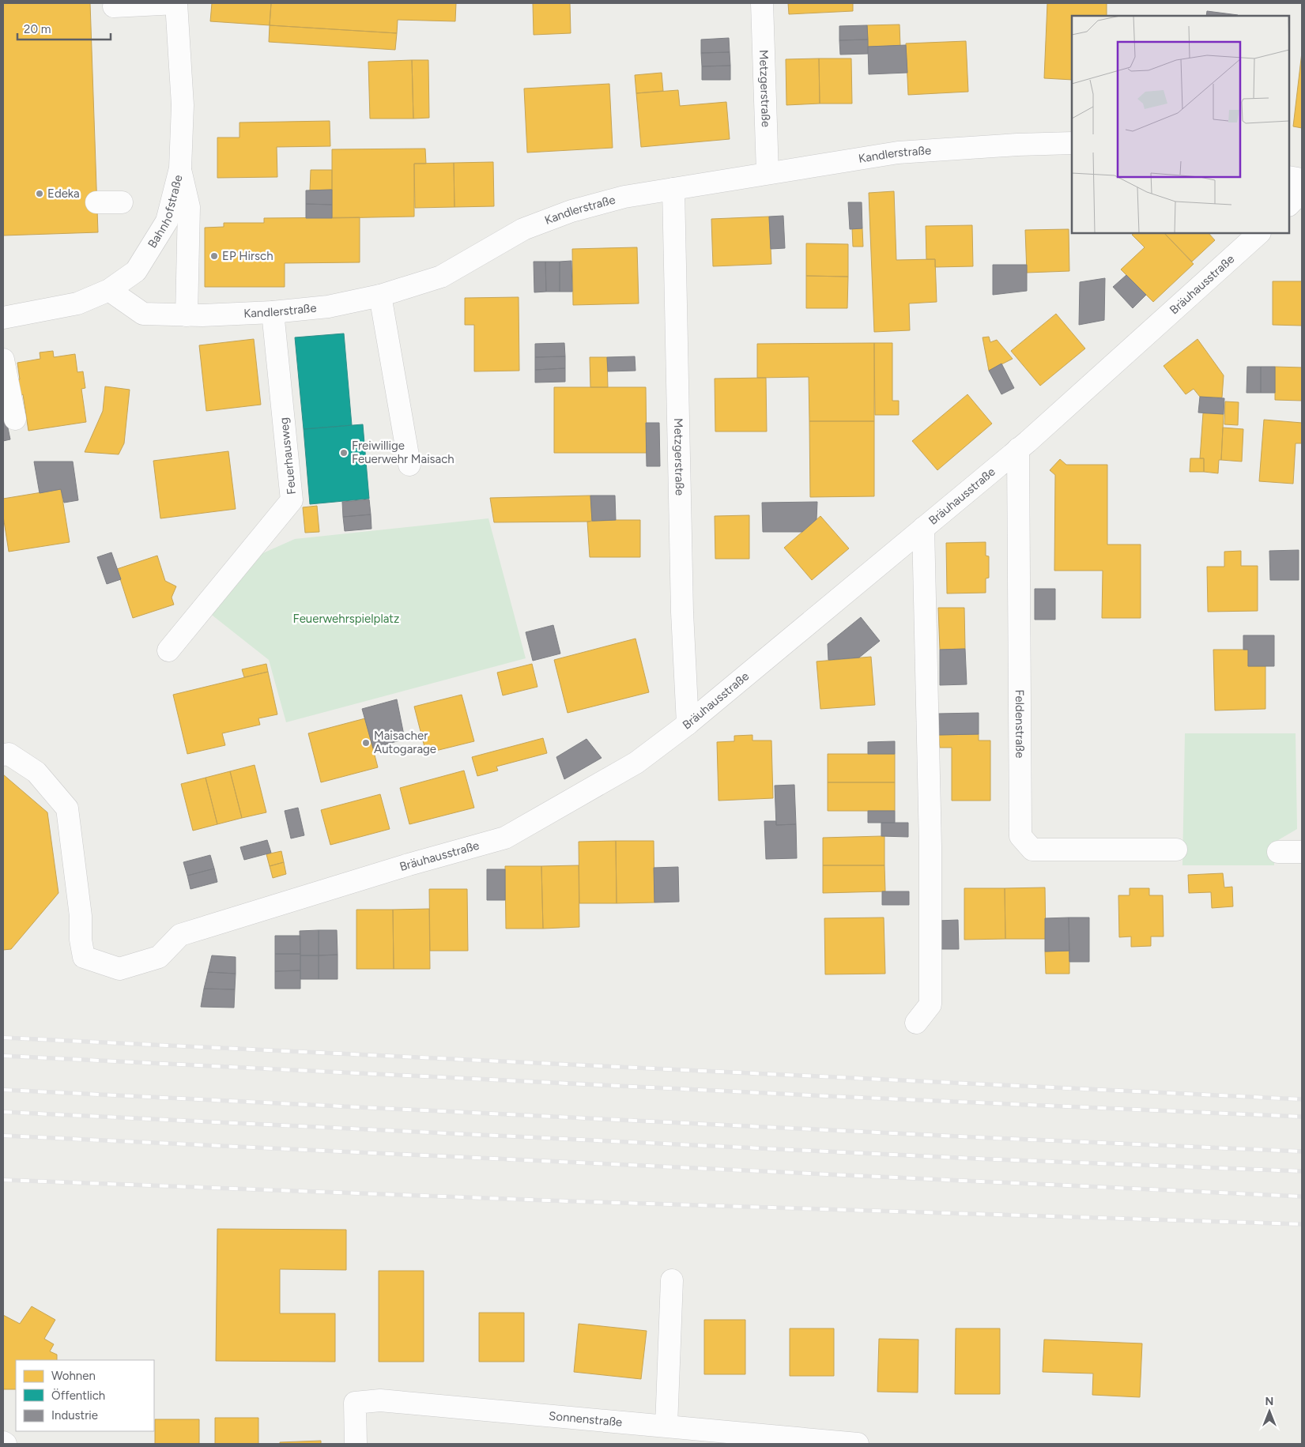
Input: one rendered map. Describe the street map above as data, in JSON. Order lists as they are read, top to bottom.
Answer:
{
  "streets": {
    "street": [
      "Metzgerstraße",
      "Kandlerstraße",
      "Bahnhofstraße",
      "Bräuhausstraße",
      "Feuerhausweg",
      "Feldenstraße",
      "Sonnenstraße"
    ]
  },
  "crossings": [
    ["Metzgerstraße", "Kandlerstraße"],
    ["Metzgerstraße", "Bräuhausstraße"],
    ["Kandlerstraße", "Bahnhofstraße"],
    ["Kandlerstraße", "Feuerhausweg"],
    ["Bräuhausstraße", "Feldenstraße"]
  ],
  "parks": ["Feuerwehrspielplatz"],
  "places": [
    "Edeka",
    "EP Hirsch",
    "Freiwillige Feuerwehr Maisach",
    "Maisacher Autogarage"
  ],
  "legend": ["Wohnen", "Öffentlich", "Industrie"],
  "scale_bar": "20 m",
  "north": "top"
}
